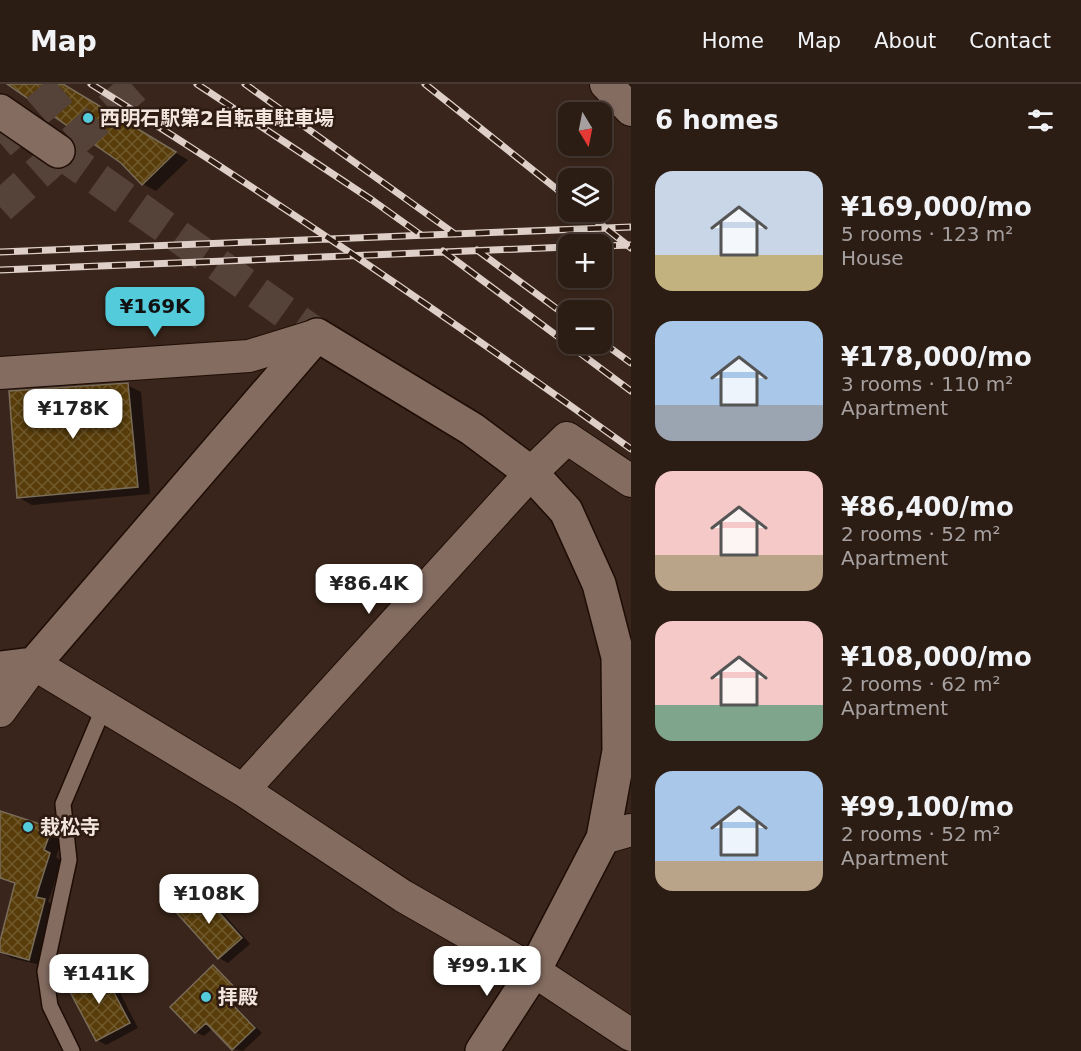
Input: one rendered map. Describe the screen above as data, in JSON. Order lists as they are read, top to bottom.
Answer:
{
  "places": ["西明石駅第2自転車駐車場", "栽松寺", "拝殿"],
  "north": "bottom",
  "page": {
    "header": "Map",
    "nav": [
      "Home",
      "Map",
      "About",
      "Contact"
    ],
    "heading": "6 homes",
    "map_buttons": ["+", "−"],
    "list": [
      {
        "name": "¥169,000/mo",
        "note": "5 rooms · 123 m² · House"
      },
      {
        "name": "¥178,000/mo",
        "note": "3 rooms · 110 m² · Apartment"
      },
      {
        "name": "¥86,400/mo",
        "note": "2 rooms · 52 m² · Apartment"
      },
      {
        "name": "¥108,000/mo",
        "note": "2 rooms · 62 m² · Apartment"
      },
      {
        "name": "¥99,100/mo",
        "note": "2 rooms · 52 m² · Apartment"
      }
    ],
    "price": [
      "¥169K",
      "¥178K",
      "¥86.4K",
      "¥108K",
      "¥99.1K",
      "¥141K"
    ]
  }
}
